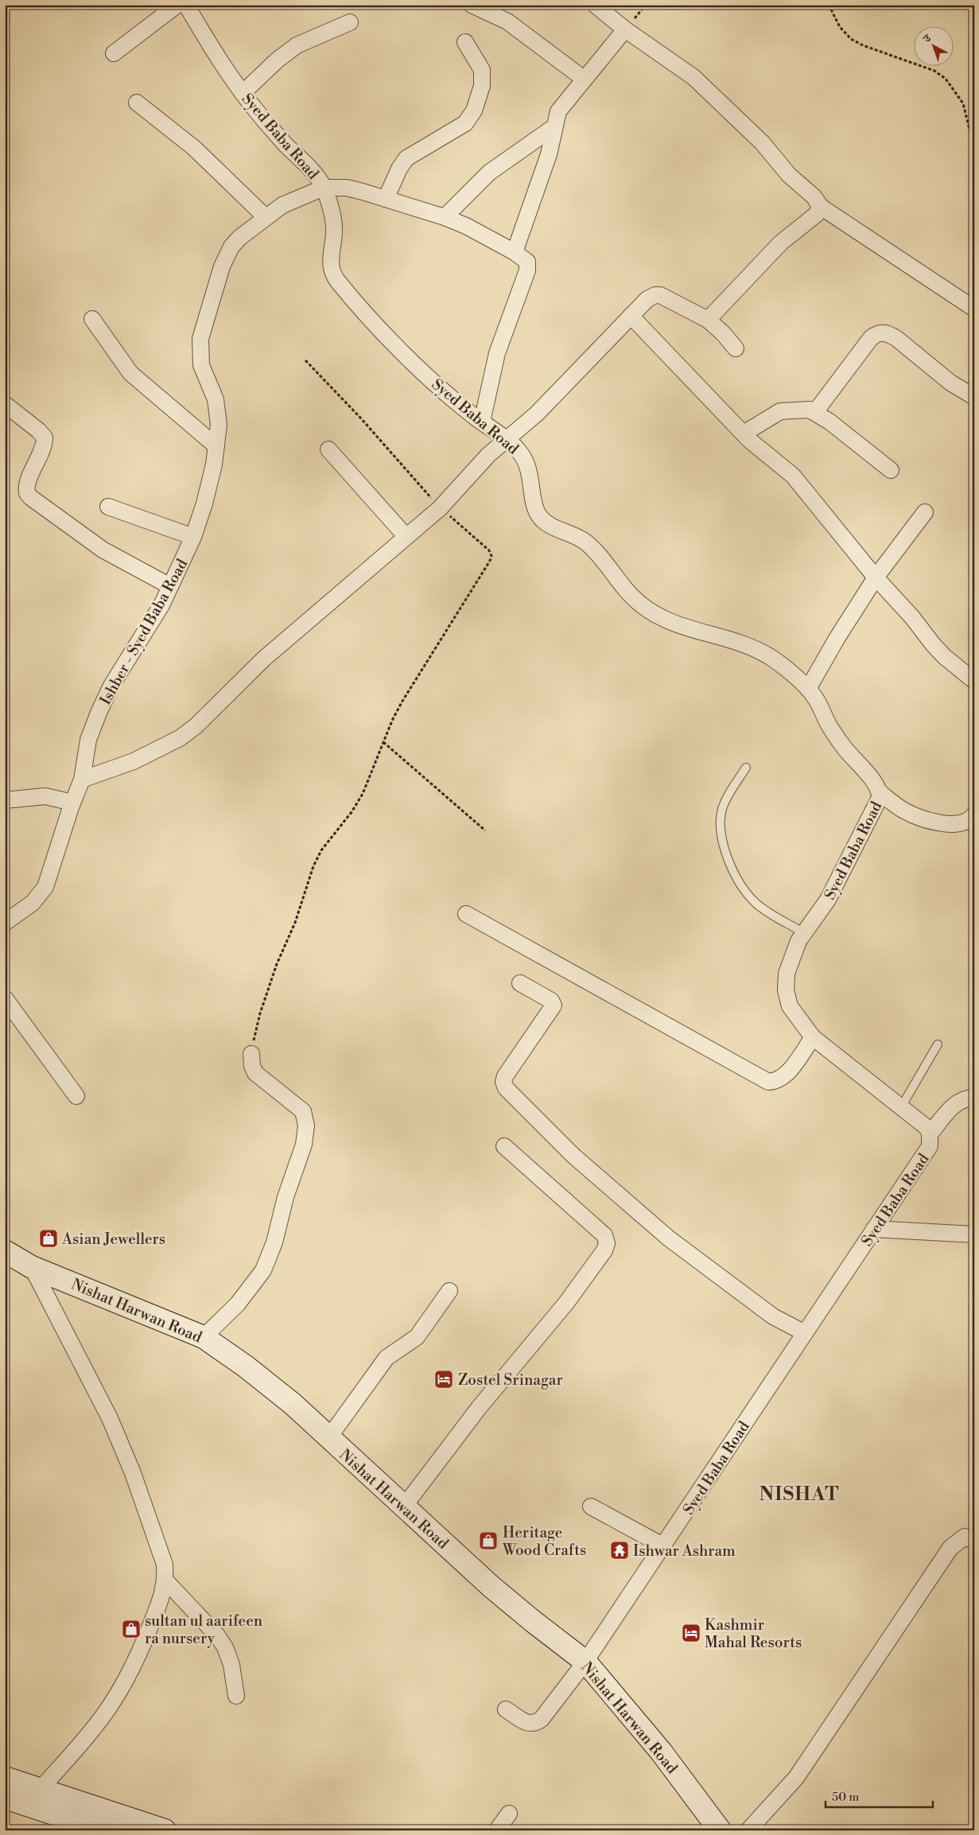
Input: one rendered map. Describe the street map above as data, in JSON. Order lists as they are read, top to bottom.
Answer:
{
  "streets": {
    "main road": ["Nishat Harwan Road"],
    "street": ["Syed Baba Road", "Ishber - Syed Baba Road"]
  },
  "crossings": [
    ["Syed Baba Road", "Ishber - Syed Baba Road"],
    ["Syed Baba Road", "Nishat Harwan Road"]
  ],
  "districts": ["NISHAT"],
  "places": {
    "shop": ["Asian Jewellers", "Heritage Wood Crafts", "sultan ul aarifeen ra nursery"],
    "hotel": ["Zostel Srinagar", "Kashmir Mahal Resorts"],
    "temple": ["Ishwar Ashram"]
  },
  "scale_bar": "50 m",
  "north": "top left"
}
